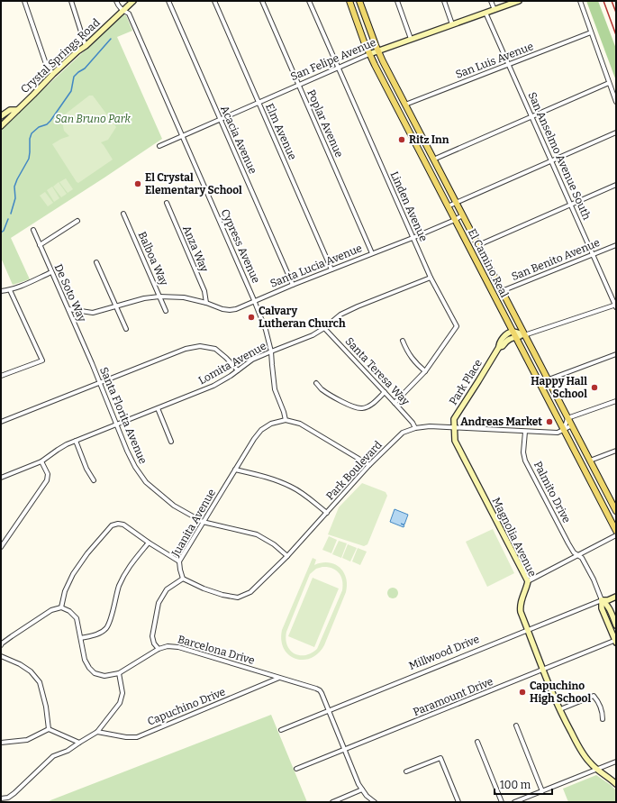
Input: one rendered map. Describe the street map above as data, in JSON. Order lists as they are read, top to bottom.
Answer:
{
  "streets": {
    "main road": [
      "Crystal Springs Road",
      "San Felipe Avenue",
      "El Camino Real",
      "Park Place",
      "Magnolia Avenue",
      "Millwood Drive"
    ],
    "street": [
      "San Luis Avenue",
      "Poplar Avenue",
      "Elm Avenue",
      "Acacia Avenue",
      "San Anselmo Avenue South",
      "Linden Avenue",
      "Cypress Avenue",
      "Anza Way",
      "Balboa Way",
      "San Benito Avenue",
      "Santa Lucia Avenue",
      "De Soto Way",
      "Lomita Avenue",
      "Santa Teresa Way",
      "Santa Florita Avenue",
      "Park Boulevard",
      "Palmito Drive",
      "Juanita Avenue",
      "Barcelona Drive",
      "Paramount Drive",
      "Capuchino Drive"
    ]
  },
  "crossings": [
    ["Crystal Springs Road", "Cypress Avenue"],
    ["San Felipe Avenue", "Poplar Avenue"],
    ["San Felipe Avenue", "Elm Avenue"],
    ["San Felipe Avenue", "Acacia Avenue"],
    ["San Felipe Avenue", "San Anselmo Avenue South"],
    ["San Felipe Avenue", "Linden Avenue"],
    ["San Felipe Avenue", "Cypress Avenue"],
    ["San Felipe Avenue", "El Camino Real"],
    ["San Luis Avenue", "San Anselmo Avenue South"],
    ["San Luis Avenue", "El Camino Real"],
    ["Poplar Avenue", "Santa Lucia Avenue"],
    ["Elm Avenue", "Santa Lucia Avenue"],
    ["Acacia Avenue", "Santa Lucia Avenue"],
    ["San Anselmo Avenue South", "San Benito Avenue"],
    ["Linden Avenue", "Santa Lucia Avenue"],
    ["Linden Avenue", "Lomita Avenue"],
    ["Linden Avenue", "Santa Teresa Way"],
    ["Cypress Avenue", "Santa Lucia Avenue"],
    ["Cypress Avenue", "Lomita Avenue"],
    ["Cypress Avenue", "Juanita Avenue"],
    ["Anza Way", "Santa Lucia Avenue"],
    ["Balboa Way", "Santa Lucia Avenue"],
    ["San Benito Avenue", "El Camino Real"],
    ["El Camino Real", "Santa Lucia Avenue"],
    ["El Camino Real", "Park Place"],
    ["El Camino Real", "Park Boulevard"],
    ["Santa Lucia Avenue", "De Soto Way"],
    ["De Soto Way", "Santa Florita Avenue"],
    ["Lomita Avenue", "Santa Teresa Way"],
    ["Lomita Avenue", "Santa Florita Avenue"],
    ["Santa Teresa Way", "Park Boulevard"],
    ["Park Place", "Park Boulevard"],
    ["Park Place", "Magnolia Avenue"],
    ["Santa Florita Avenue", "Park Boulevard"],
    ["Santa Florita Avenue", "Juanita Avenue"],
    ["Park Boulevard", "Palmito Drive"],
    ["Park Boulevard", "Juanita Avenue"],
    ["Park Boulevard", "Magnolia Avenue"],
    ["Palmito Drive", "Millwood Drive"],
    ["Magnolia Avenue", "Millwood Drive"],
    ["Magnolia Avenue", "Paramount Drive"],
    ["Barcelona Drive", "Millwood Drive"],
    ["Barcelona Drive", "Paramount Drive"],
    ["Barcelona Drive", "Capuchino Drive"]
  ],
  "parks": ["San Bruno Park"],
  "places": [
    "Ritz Inn",
    "El Crystal Elementary School",
    "Calvary Lutheran Church",
    "Happy Hall School",
    "Andreas Market",
    "Capuchino High School"
  ],
  "scale_bar": "100 m"
}
